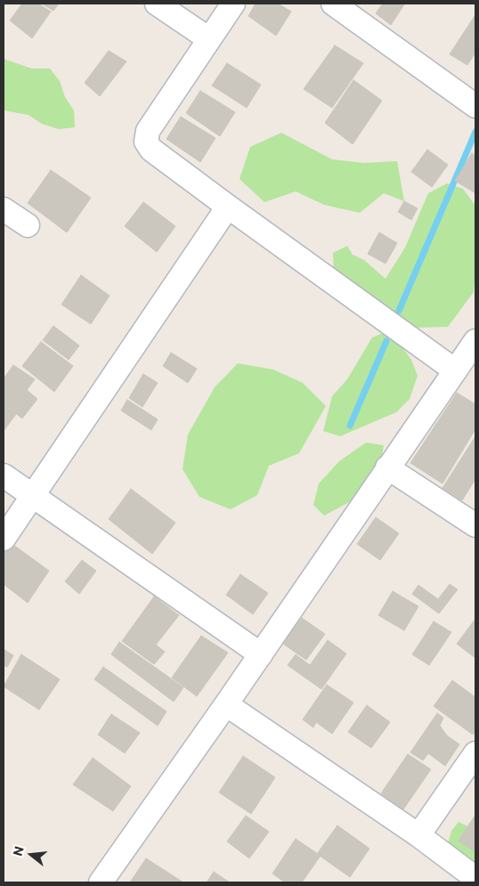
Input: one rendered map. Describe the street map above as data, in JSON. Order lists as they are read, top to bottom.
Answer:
{
  "north": "left"
}
